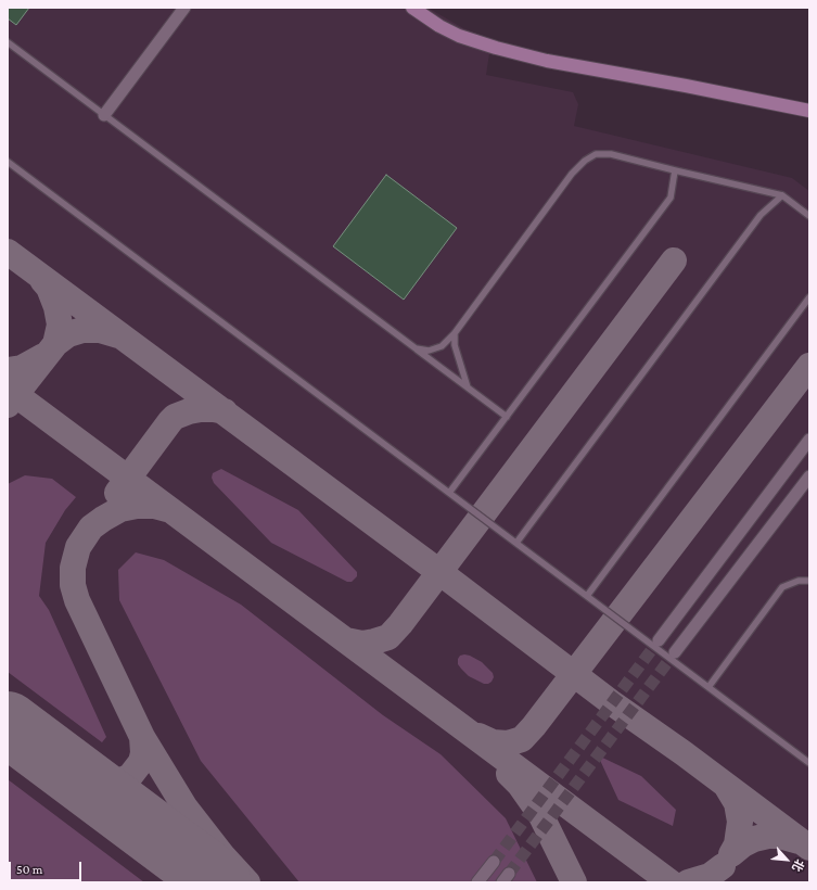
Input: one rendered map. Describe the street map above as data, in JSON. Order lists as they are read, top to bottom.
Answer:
{
  "scale_bar": "50 m",
  "north": "bottom right"
}
